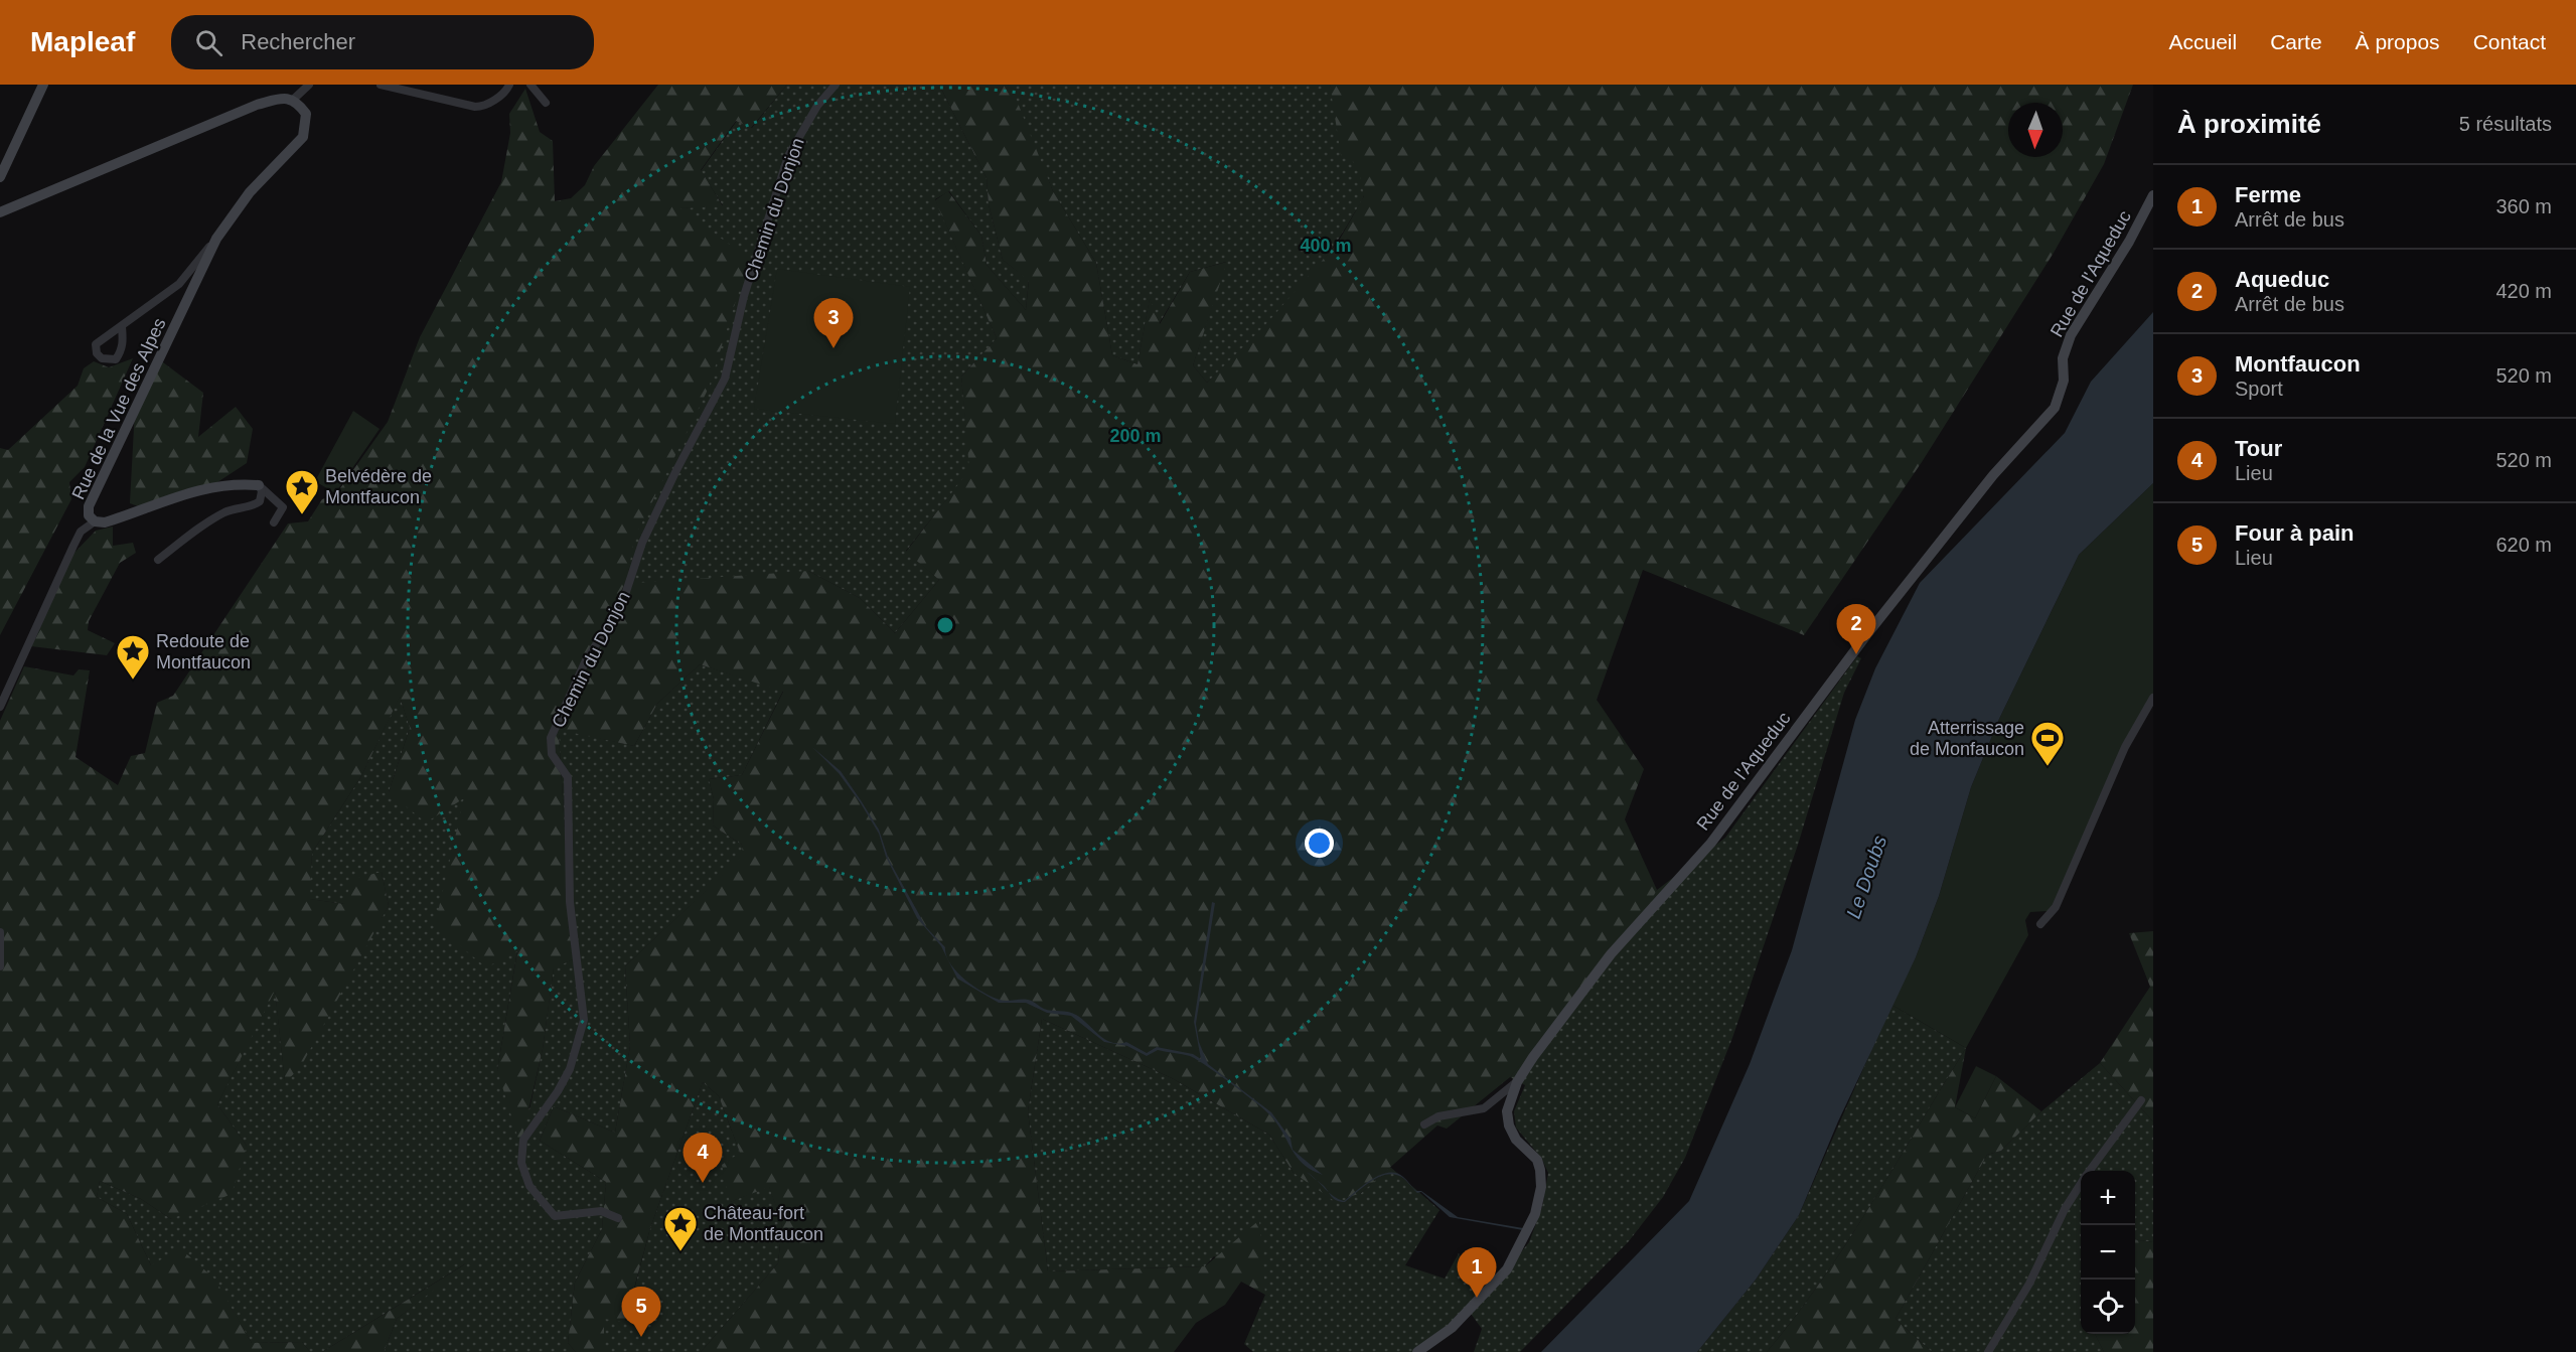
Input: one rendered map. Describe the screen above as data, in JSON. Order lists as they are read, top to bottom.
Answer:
{
  "streets": {
    "street": ["Chemin du Donjon", "Rue de l'Aqueduc", "Rue de la Vue des Alpes"]
  },
  "water": ["Le Doubs"],
  "places": {
    "place": ["Belvédère de Montfaucon", "Redoute de Montfaucon", "Château-fort de Montfaucon"],
    "sports": ["Atterrissage de Monfaucon"]
  },
  "north": "bottom",
  "page": {
    "header": "Mapleaf",
    "search": "Rechercher",
    "nav": [
      "Accueil",
      "Carte",
      "À propos",
      "Contact"
    ],
    "heading": ["À proximité", "5 résultats"],
    "list": [
      {
        "mark": "1",
        "name": "Ferme",
        "note": "Arrêt de bus",
        "value": "360 m"
      },
      {
        "mark": "2",
        "name": "Aqueduc",
        "note": "Arrêt de bus",
        "value": "420 m"
      },
      {
        "mark": "3",
        "name": "Montfaucon",
        "note": "Sport",
        "value": "520 m"
      },
      {
        "mark": "4",
        "name": "Tour",
        "note": "Lieu",
        "value": "520 m"
      },
      {
        "mark": "5",
        "name": "Four à pain",
        "note": "Lieu",
        "value": "620 m"
      }
    ],
    "pins": [
      "3",
      "2",
      "4",
      "1",
      "5"
    ],
    "map_buttons": ["+", "−"]
  },
  "rings": ["400 m", "200 m"]
}
